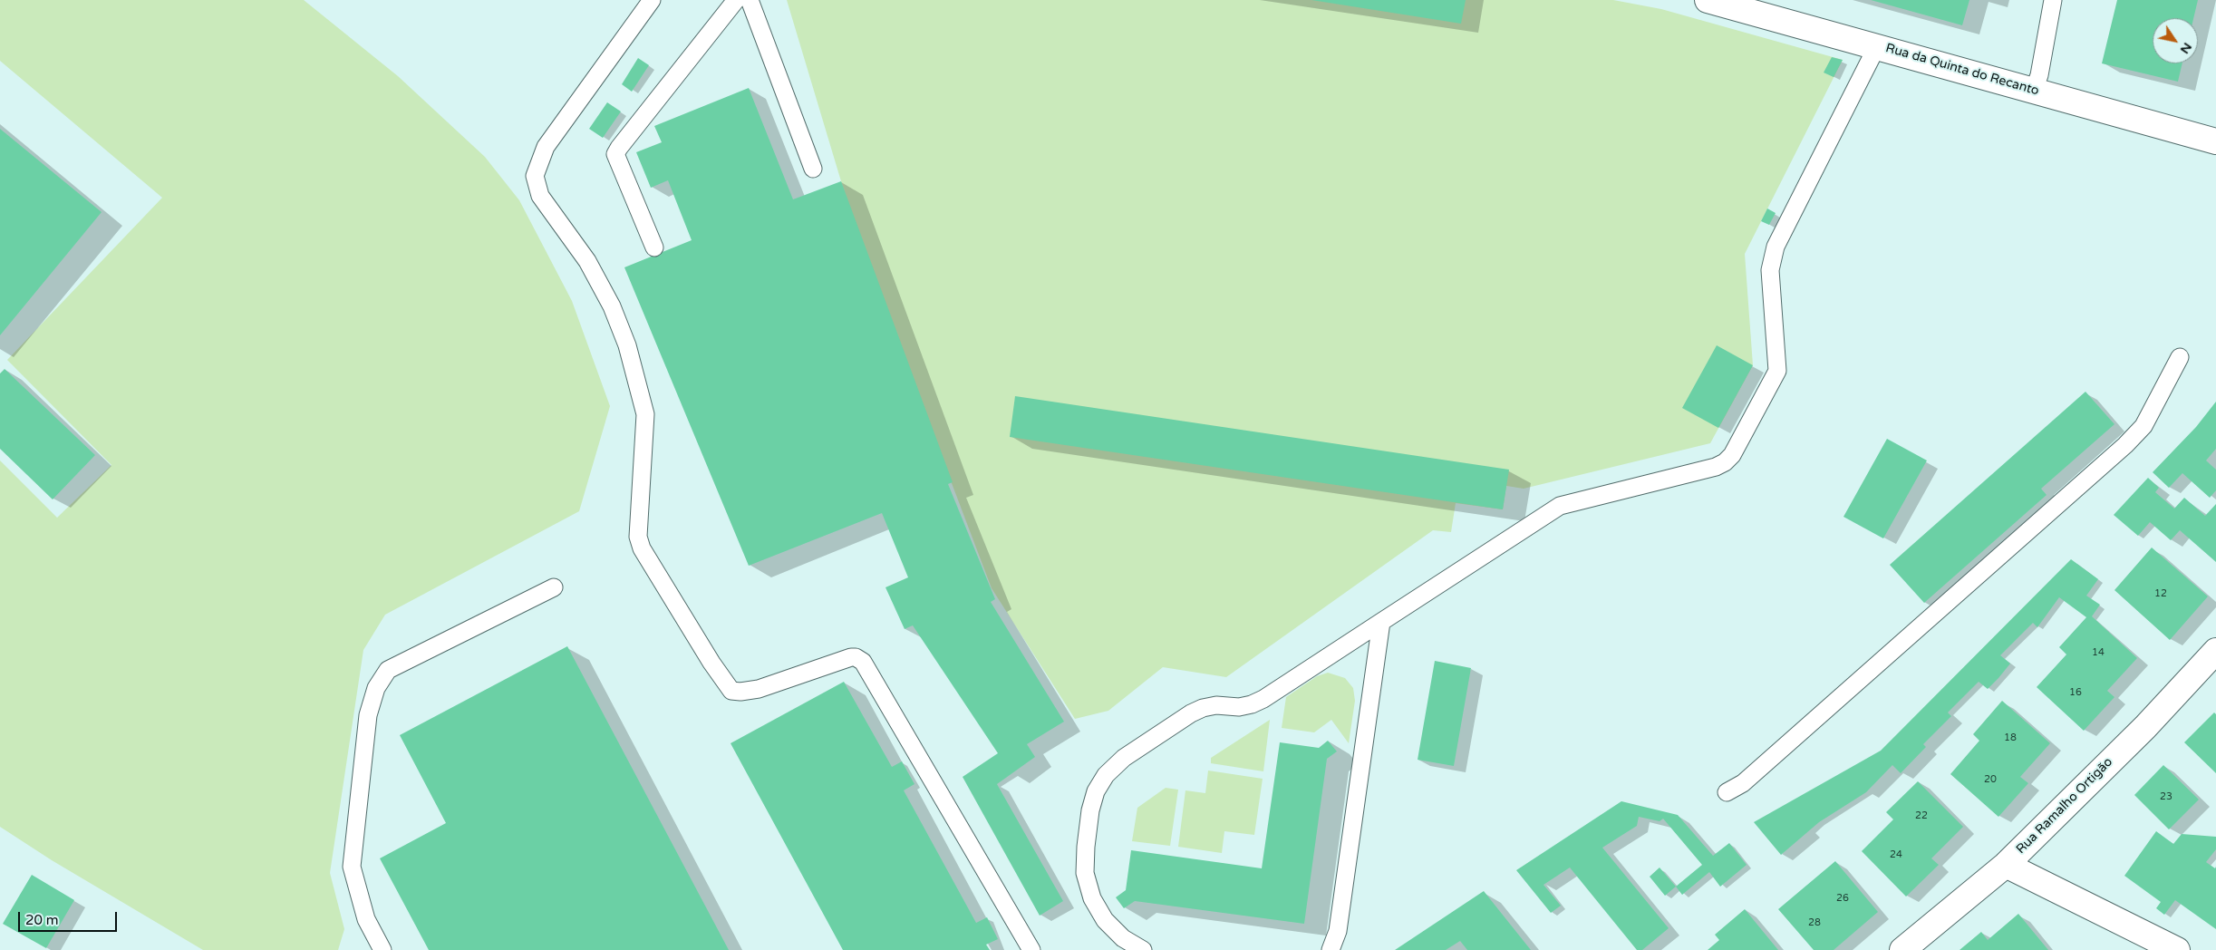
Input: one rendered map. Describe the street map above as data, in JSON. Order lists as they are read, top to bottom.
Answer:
{
  "streets": {
    "street": ["Rua da Quinta do Recanto", "Rua Ramalho Ortigão"]
  },
  "house_numbers": [
    "12",
    "14",
    "16",
    "18",
    "20",
    "23",
    "22",
    "24",
    "26",
    "28"
  ],
  "scale_bar": "20 m",
  "north": "bottom right"
}
